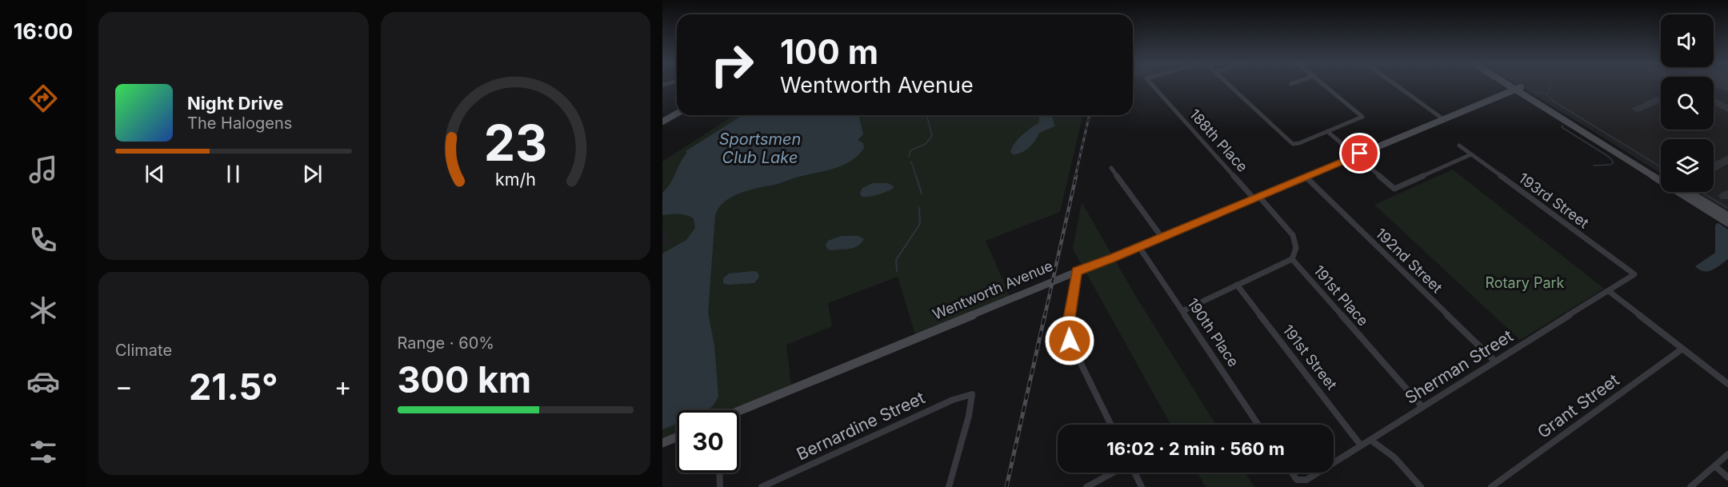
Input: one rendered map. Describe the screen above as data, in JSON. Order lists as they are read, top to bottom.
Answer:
{
  "streets": {
    "street": [
      "188th Place",
      "193rd Street",
      "192nd Street",
      "Wentworth Avenue",
      "191st Place",
      "190th Place",
      "191st Street",
      "Sherman Street",
      "Grant Street",
      "Bernardine Street"
    ]
  },
  "crossings": [
    ["188th Place", "Wentworth Avenue"],
    ["193rd Street", "Sherman Street"],
    ["192nd Street", "Wentworth Avenue"],
    ["192nd Street", "Sherman Street"],
    ["Wentworth Avenue", "190th Place"],
    ["191st Place", "Sherman Street"],
    ["191st Street", "Sherman Street"]
  ],
  "water": ["Sportsmen Club Lake"],
  "parks": ["Rotary Park"],
  "page": {
    "tabs": "16:00",
    "turn": ["100 m", "Wentworth Avenue"],
    "song": ["Night Drive", "The Halogens"],
    "tile": [
      "Climate",
      ["Range · 60%", "300 km"]
    ],
    "heat": ["−", "21.5°", "+"],
    "limit": "30",
    "trip": "16:02 · 2 min · 560 m",
    "gauge": ["23", "km/h"]
  }
}
